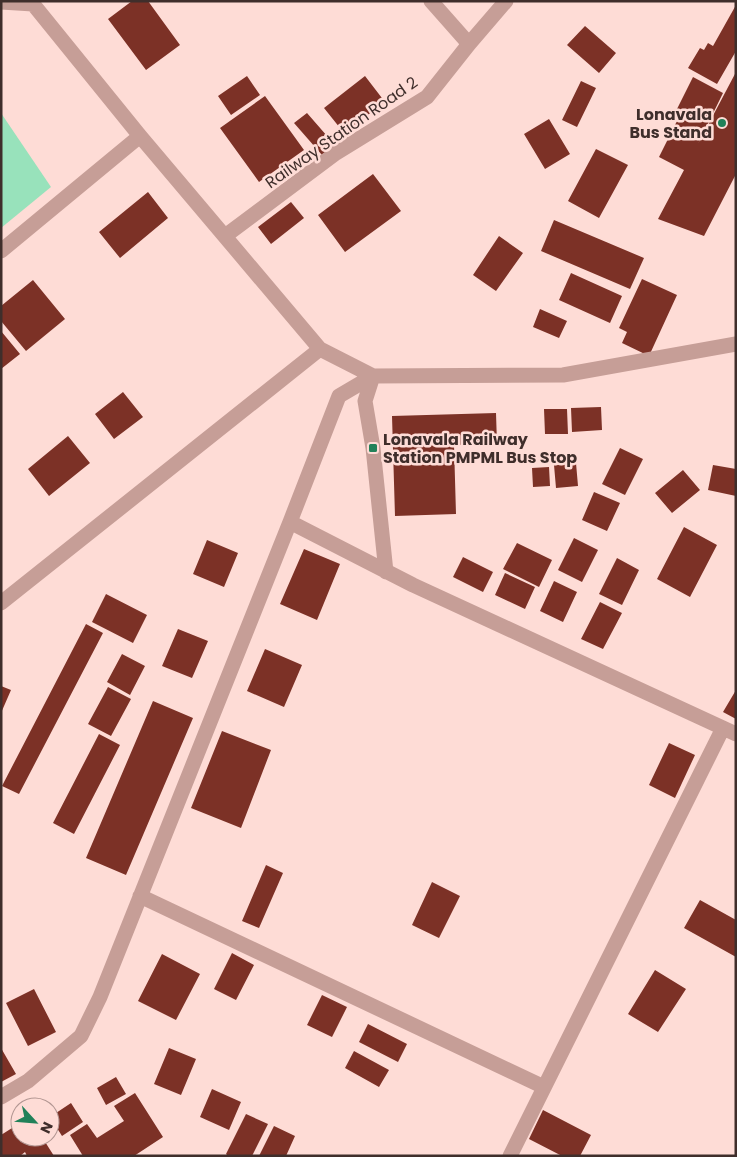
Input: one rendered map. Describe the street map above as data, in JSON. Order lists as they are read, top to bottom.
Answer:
{
  "streets": {
    "street": ["Railway Station Road 2"]
  },
  "places": {
    "other": ["Lonavala Bus Stand"],
    "transit": ["Lonavala Railway Station PMPML Bus Stop"]
  },
  "north": "bottom right"
}
